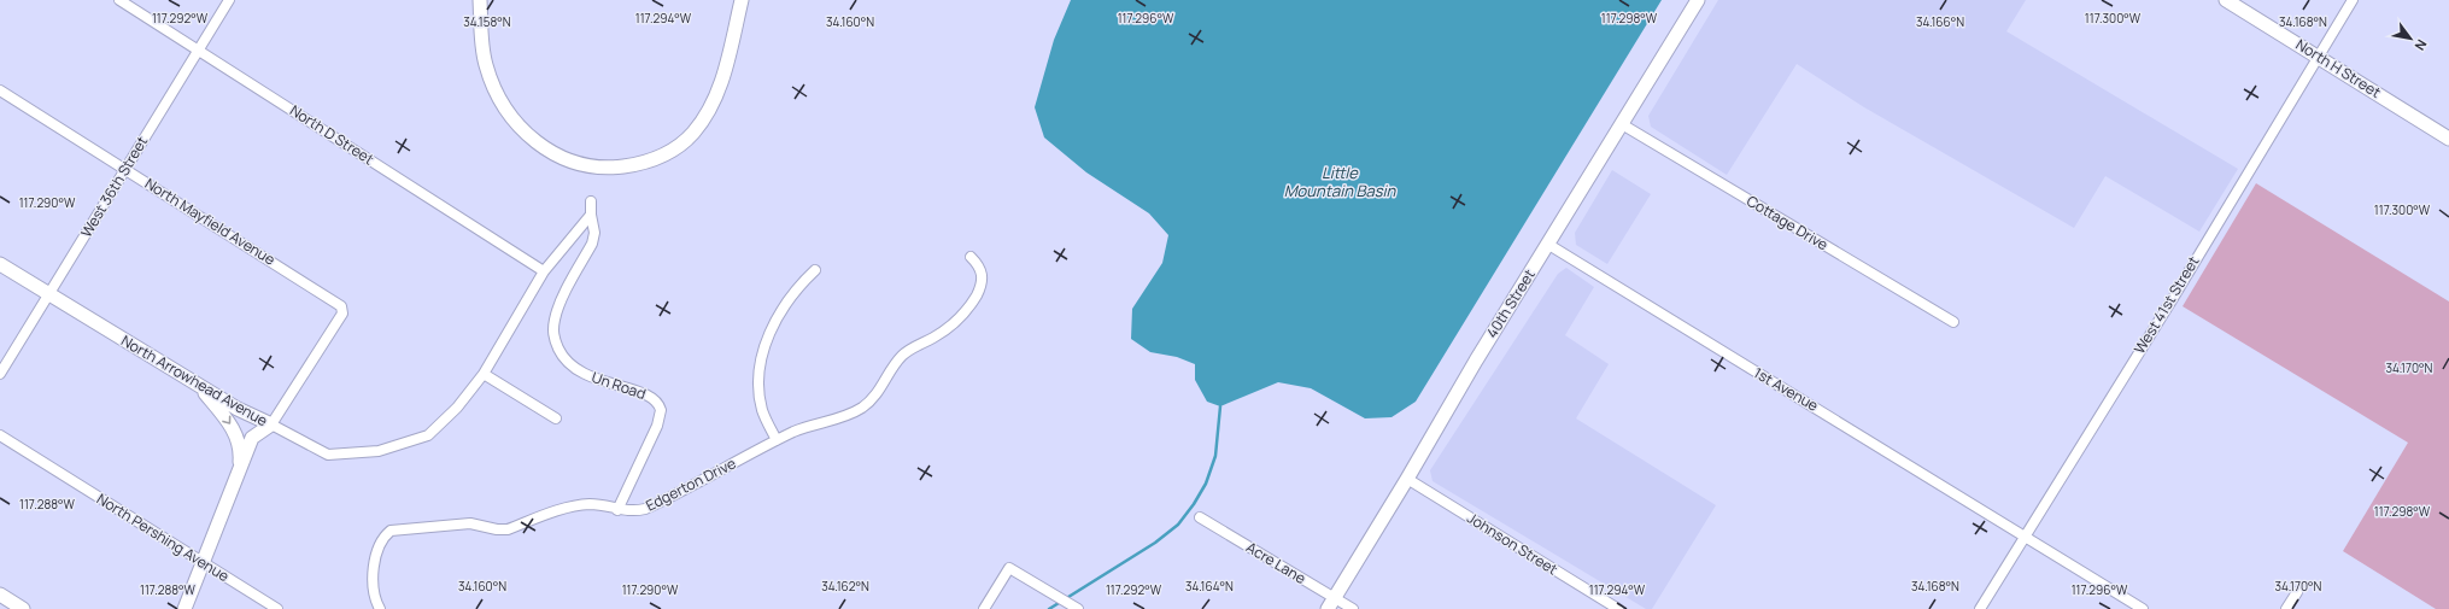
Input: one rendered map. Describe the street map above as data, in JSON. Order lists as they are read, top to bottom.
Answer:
{
  "streets": {
    "main road": ["North H Street", "40th Street", "North Arrowhead Avenue"],
    "street": [
      "North D Street",
      "West 36th Street",
      "North Mayfield Avenue",
      "Cottage Drive",
      "West 41st Street",
      "Un Road",
      "1st Avenue",
      "Edgerton Drive",
      "North Pershing Avenue",
      "Johnson Street",
      "Acre Lane"
    ]
  },
  "crossings": [
    ["North H Street", "West 41st Street"],
    ["North D Street", "West 36th Street"],
    ["North D Street", "North Arrowhead Avenue"],
    ["West 36th Street", "North Mayfield Avenue"],
    ["West 36th Street", "North Arrowhead Avenue"],
    ["North Mayfield Avenue", "North Arrowhead Avenue"],
    ["Cottage Drive", "40th Street"],
    ["40th Street", "1st Avenue"],
    ["40th Street", "Johnson Street"],
    ["40th Street", "Acre Lane"],
    ["West 41st Street", "1st Avenue"],
    ["North Arrowhead Avenue", "Un Road"],
    ["Un Road", "Edgerton Drive"]
  ],
  "water": ["Little Mountain Basin"],
  "north": "bottom right",
  "coordinates": [
    "117.292°W",
    "117.294°W",
    "117.296°W",
    "117.298°W",
    "117.300°W",
    "34.158°N",
    "34.160°N",
    "34.166°N",
    "34.168°N",
    "117.290°W",
    "34.170°N",
    "117.288°W",
    "34.162°N",
    "34.164°N"
  ]
}
